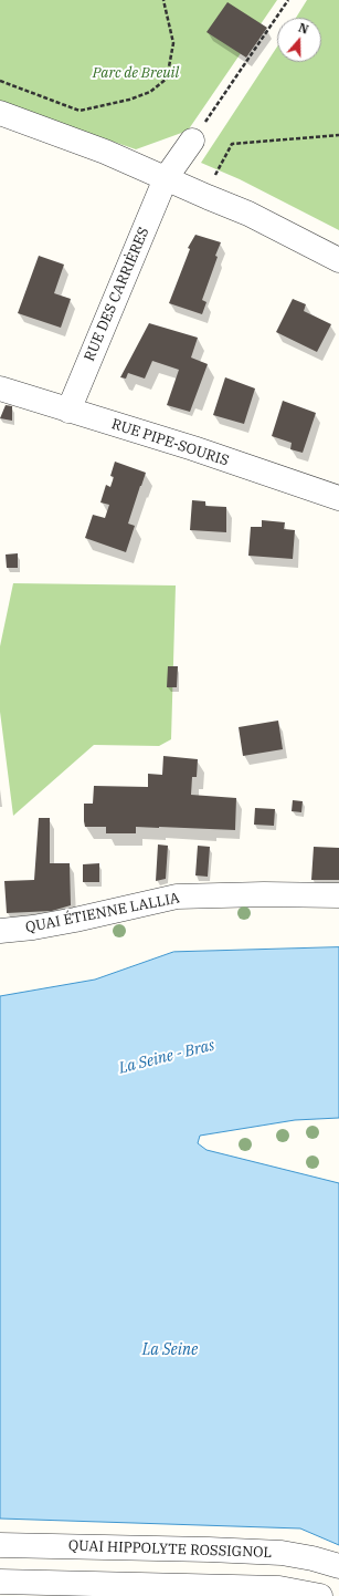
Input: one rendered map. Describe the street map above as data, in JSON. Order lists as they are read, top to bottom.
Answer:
{
  "streets": {
    "street": [
      "RUE DES CARRIÈRES",
      "RUE PIPE-SOURIS",
      "QUAI ÉTIENNE LALLIA",
      "QUAI HIPPOLYTE ROSSIGNOL"
    ]
  },
  "crossings": [
    ["RUE DES CARRIÈRES", "RUE PIPE-SOURIS"]
  ],
  "water": ["La Seine - Bras", "La Seine"],
  "parks": ["Parc de Breuil"],
  "north": "top"
}
